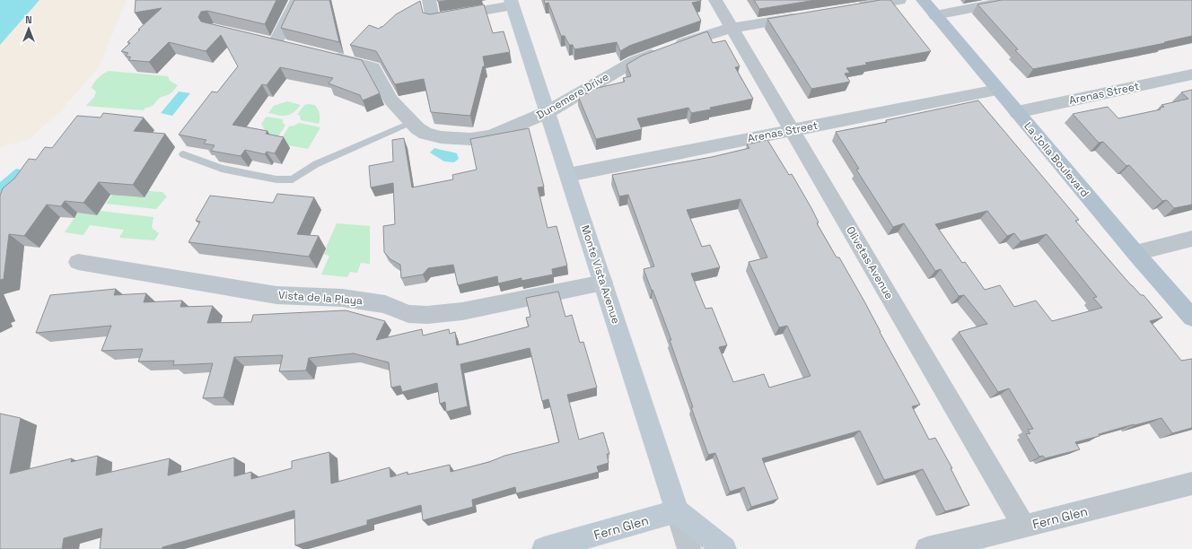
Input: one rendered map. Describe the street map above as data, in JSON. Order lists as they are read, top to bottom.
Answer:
{
  "streets": {
    "main road": ["La Jolla Boulevard"],
    "street": [
      "Arenas Street",
      "Dunemere Drive",
      "Olivetas Avenue",
      "Monte Vista Avenue",
      "Vista de la Playa",
      "Fern Glen"
    ]
  },
  "crossings": [
    ["Arenas Street", "La Jolla Boulevard"],
    ["Arenas Street", "Olivetas Avenue"],
    ["Arenas Street", "Monte Vista Avenue"],
    ["Dunemere Drive", "Olivetas Avenue"],
    ["Dunemere Drive", "Monte Vista Avenue"],
    ["Olivetas Avenue", "Fern Glen"],
    ["Monte Vista Avenue", "Vista de la Playa"],
    ["Monte Vista Avenue", "Fern Glen"]
  ],
  "north": "top"
}
